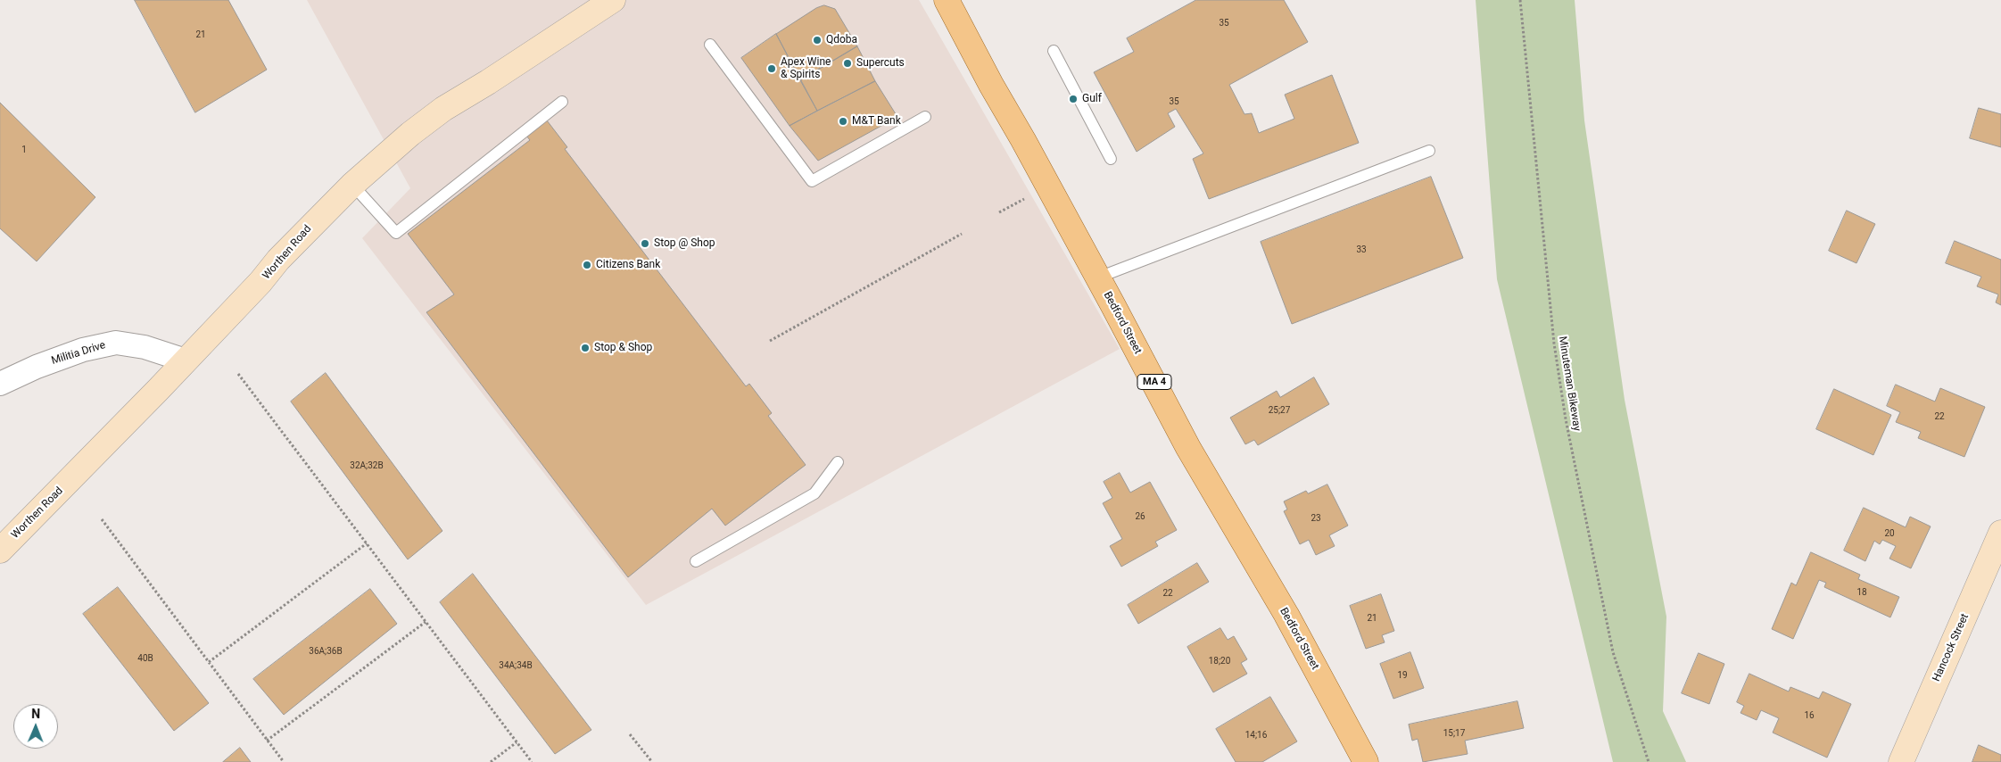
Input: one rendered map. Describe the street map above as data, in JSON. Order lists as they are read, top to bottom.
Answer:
{
  "streets": {
    "main road": [
      "Worthen Road",
      "Bedford Street",
      "MA 4",
      "Hancock Street"
    ],
    "street": ["Militia Drive"],
    "path": ["Minuteman Bikeway"]
  },
  "crossings": [
    ["Worthen Road", "Militia Drive"]
  ],
  "places": [
    "Qdoba",
    "Supercuts",
    "Apex Wine & Spirits",
    "Gulf",
    "M&T Bank",
    "Stop @ Shop",
    "Citizens Bank",
    "Stop & Shop"
  ],
  "house_numbers": [
    "35",
    "21",
    "35",
    "1",
    "33",
    "25;27",
    "22",
    "32A;32B",
    "26",
    "23",
    "20",
    "18",
    "22",
    "21",
    "36A;36B",
    "40B",
    "18;20",
    "34A;34B",
    "19",
    "16",
    "15;17",
    "14;16"
  ],
  "north": "top"
}
